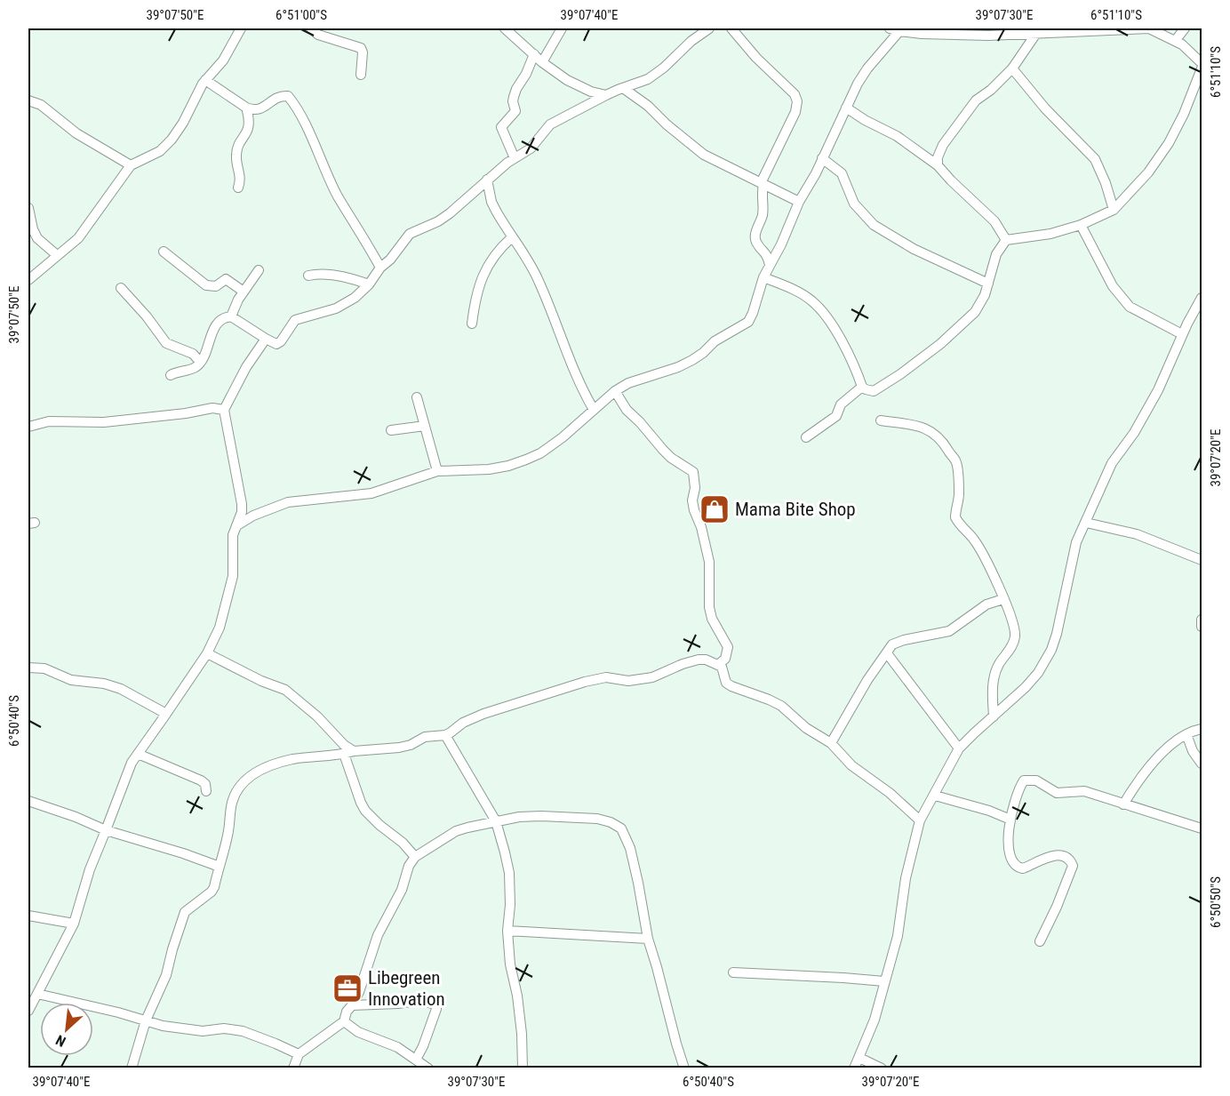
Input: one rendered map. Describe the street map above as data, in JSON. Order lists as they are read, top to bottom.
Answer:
{
  "places": {
    "shop": ["Mama Bite Shop"],
    "office": ["Libegreen Innovation"]
  },
  "north": "bottom left",
  "coordinates": [
    "39°07'50\"E",
    "6°51'00\"S",
    "39°07'40\"E",
    "39°07'30\"E",
    "6°51'10\"S",
    "39°07'20\"E",
    "6°50'40\"S",
    "6°50'50\"S"
  ]
}
